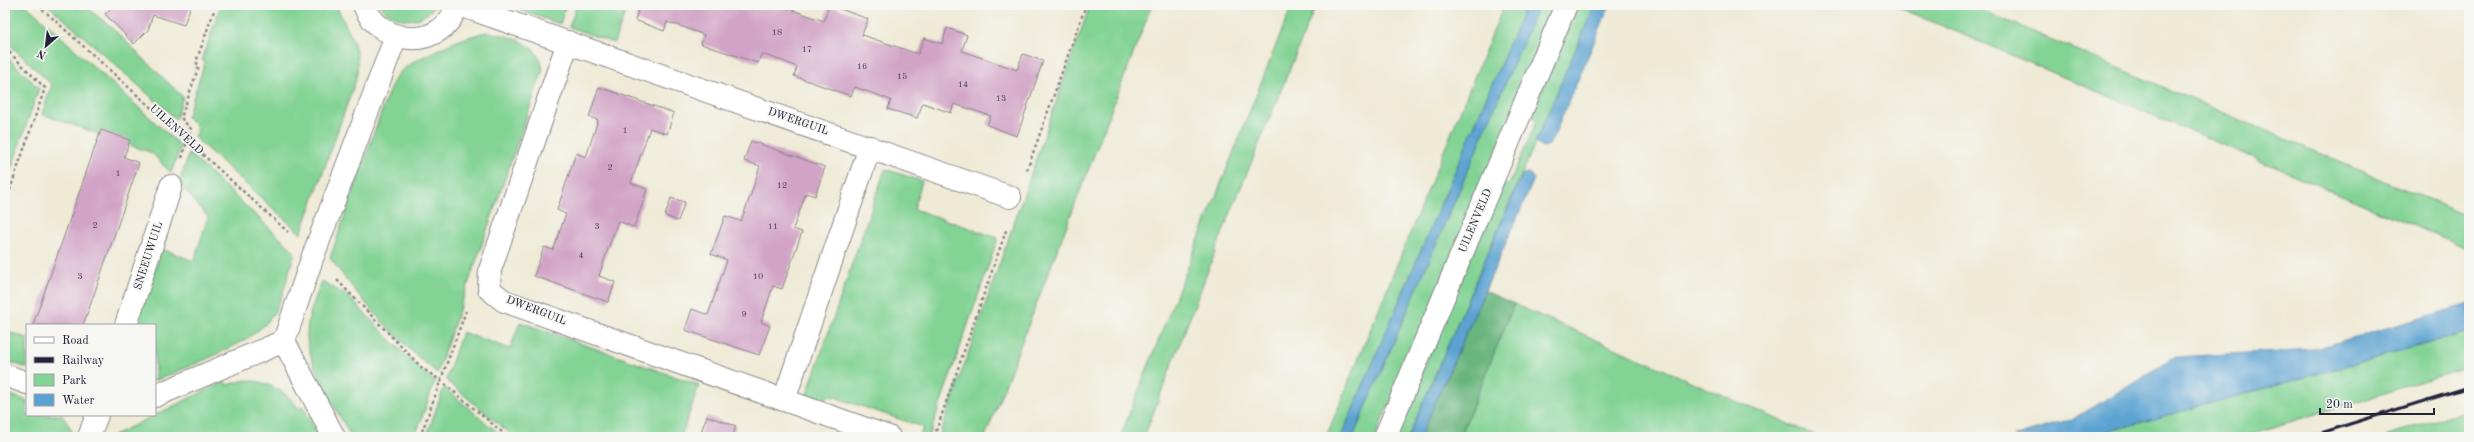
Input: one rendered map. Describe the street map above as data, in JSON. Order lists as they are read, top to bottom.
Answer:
{
  "streets": {
    "street": ["DWERGUIL", "UILENVELD", "SNEEUWUIL"]
  },
  "house_numbers": [
    "18",
    "17",
    "16",
    "15",
    "14",
    "13",
    "1",
    "2",
    "1",
    "12",
    "2",
    "3",
    "11",
    "4",
    "3",
    "10",
    "9"
  ],
  "legend": [
    "Road",
    "Railway",
    "Park",
    "Water"
  ],
  "scale_bar": "20 m",
  "north": "bottom left"
}
